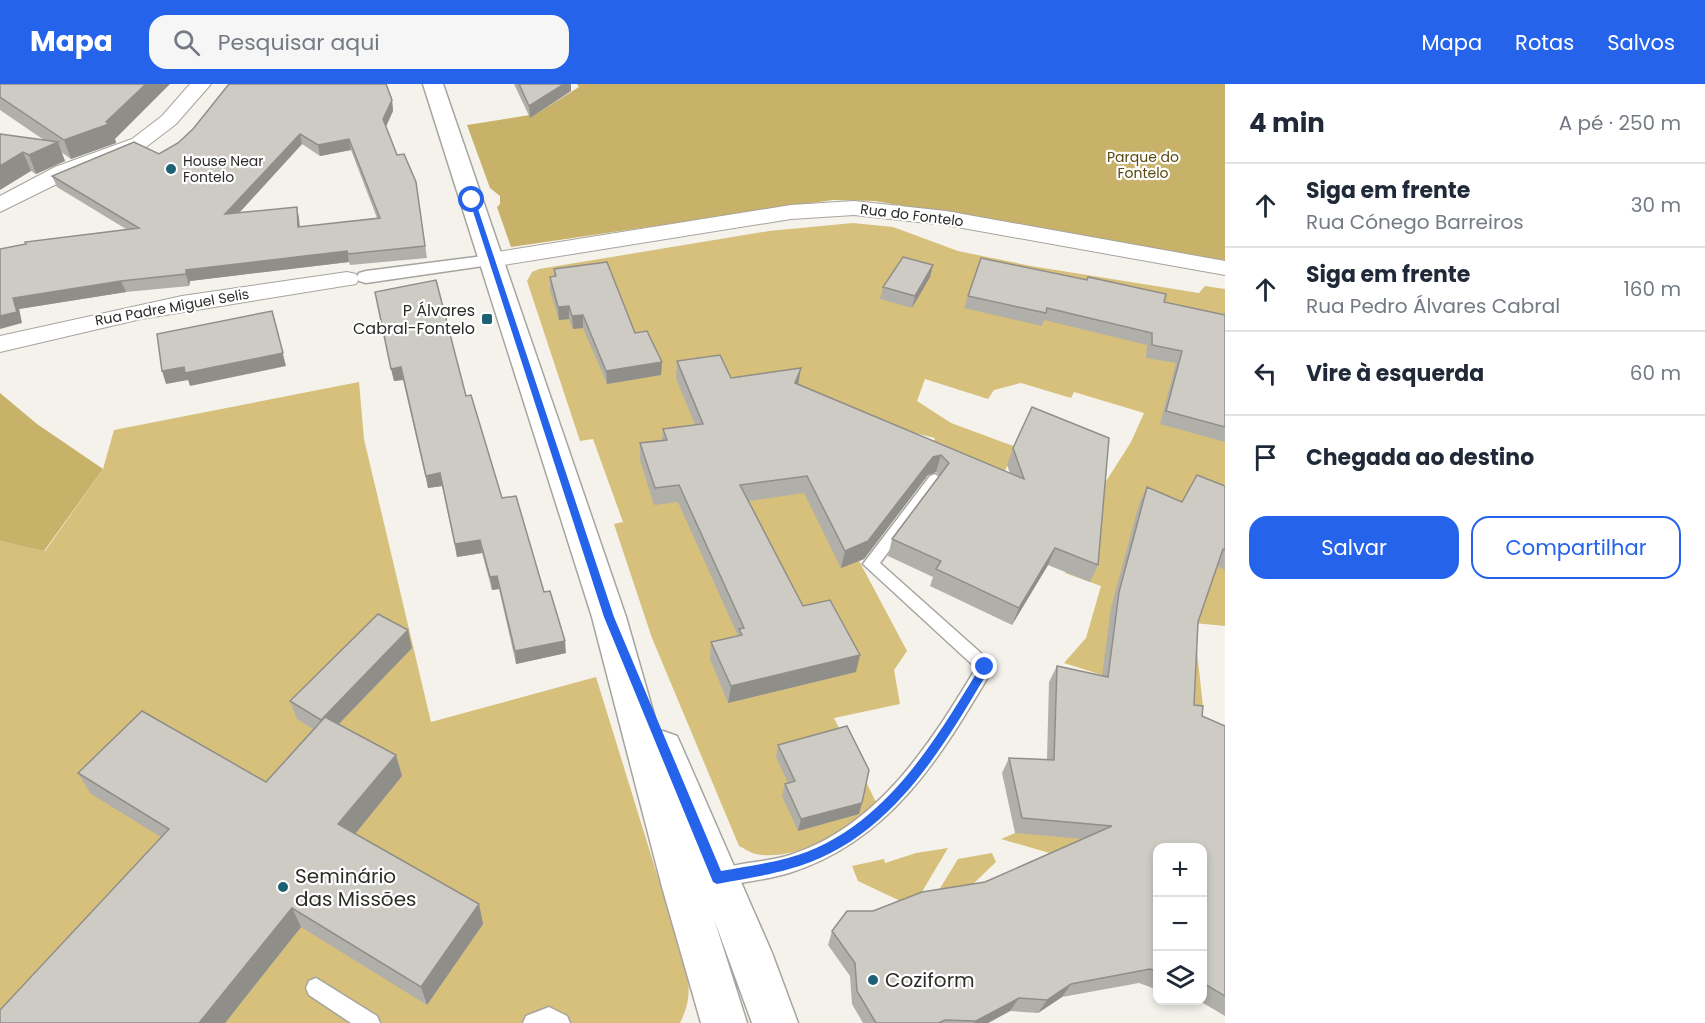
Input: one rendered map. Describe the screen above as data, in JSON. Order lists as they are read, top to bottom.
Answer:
{
  "streets": {
    "street": ["Rua do Fontelo", "Rua Padre Miguel Selis"]
  },
  "crossings": [
    ["Rua do Fontelo", "Rua Padre Miguel Selis"]
  ],
  "parks": ["Parque do Fontelo"],
  "places": {
    "other": ["House Near Fontelo", "Seminário das Missões", "Coziform"],
    "transit": ["P Álvares Cabral-Fontelo"]
  },
  "page": {
    "header": "Mapa",
    "search": "Pesquisar aqui",
    "nav": ["Mapa", "Rotas", "Salvos"],
    "heading": ["4 min", "A pé · 250 m"],
    "list": [
      ["Siga em frente", "Rua Cónego Barreiros", "30 m"],
      ["Siga em frente", "Rua Pedro Álvares Cabral", "160 m"],
      ["Vire à esquerda", "60 m"],
      "Chegada ao destino"
    ],
    "buttons": ["Salvar", "Compartilhar"],
    "map_buttons": ["+", "−"]
  }
}
